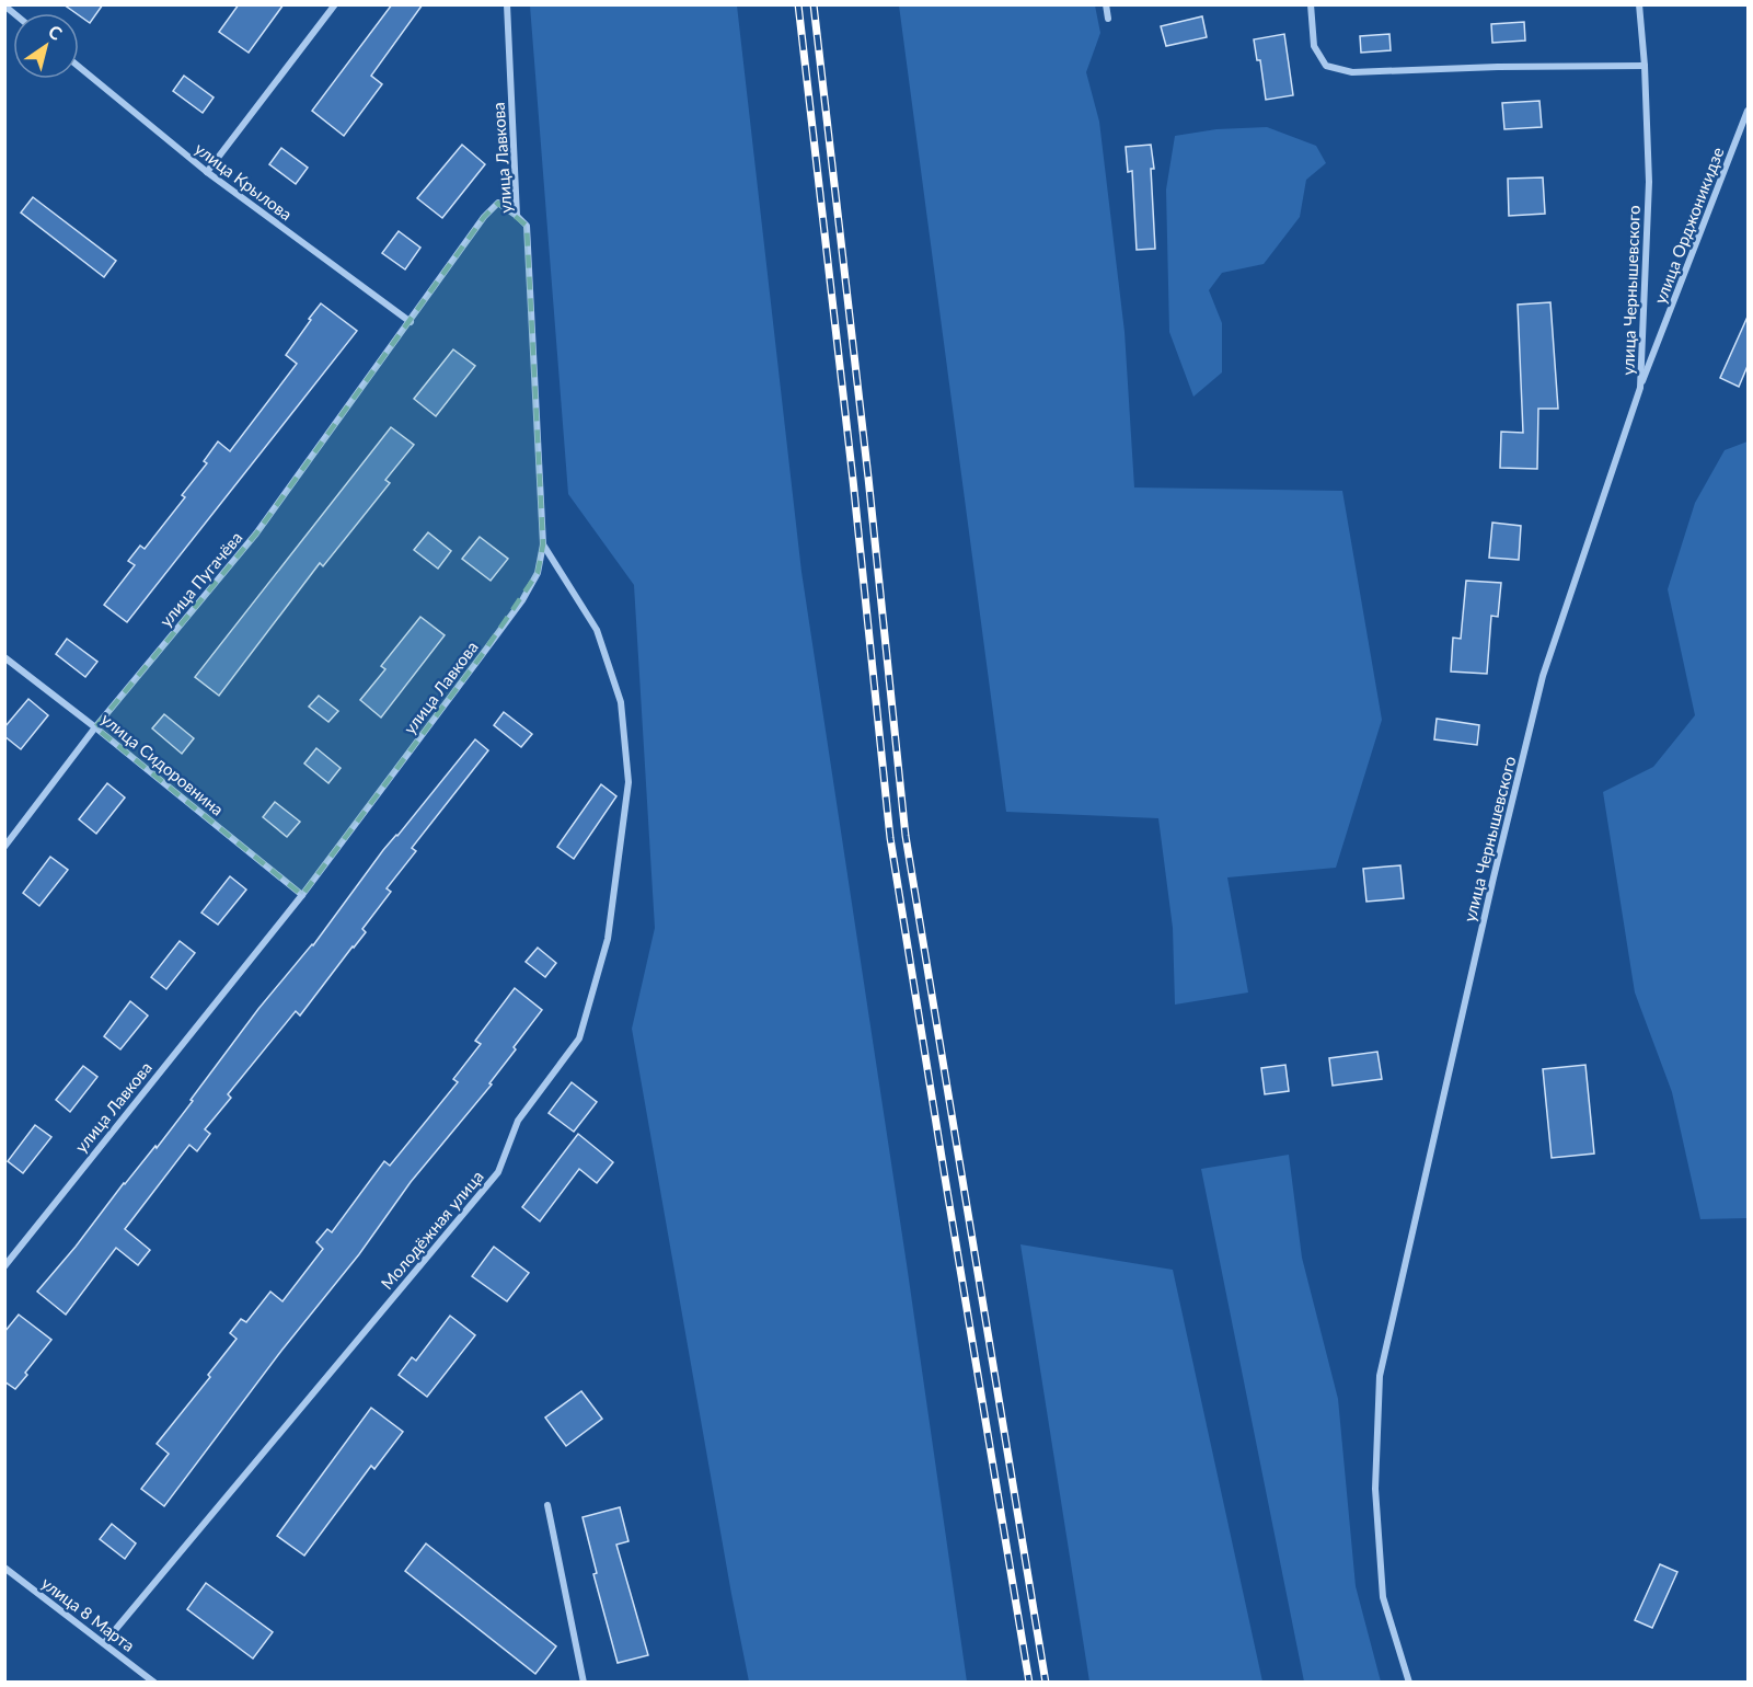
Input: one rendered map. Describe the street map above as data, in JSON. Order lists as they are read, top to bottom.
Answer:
{
  "streets": {
    "street": [
      "улица Лавкова",
      "улица Крылова",
      "улица Орджоникидзе",
      "улица Чернышевского",
      "улица Пугачёва",
      "улица Сидоровнина",
      "Молодёжная улица",
      "улица 8 Марта"
    ]
  },
  "crossings": [
    ["улица Лавкова", "улица Пугачёва"],
    ["улица Лавкова", "улица Сидоровнина"],
    ["улица Лавкова", "Молодёжная улица"],
    ["улица Крылова", "улица Пугачёва"],
    ["улица Орджоникидзе", "улица Чернышевского"],
    ["улица Пугачёва", "улица Сидоровнина"],
    ["Молодёжная улица", "улица 8 Марта"]
  ],
  "north": "top right"
}
